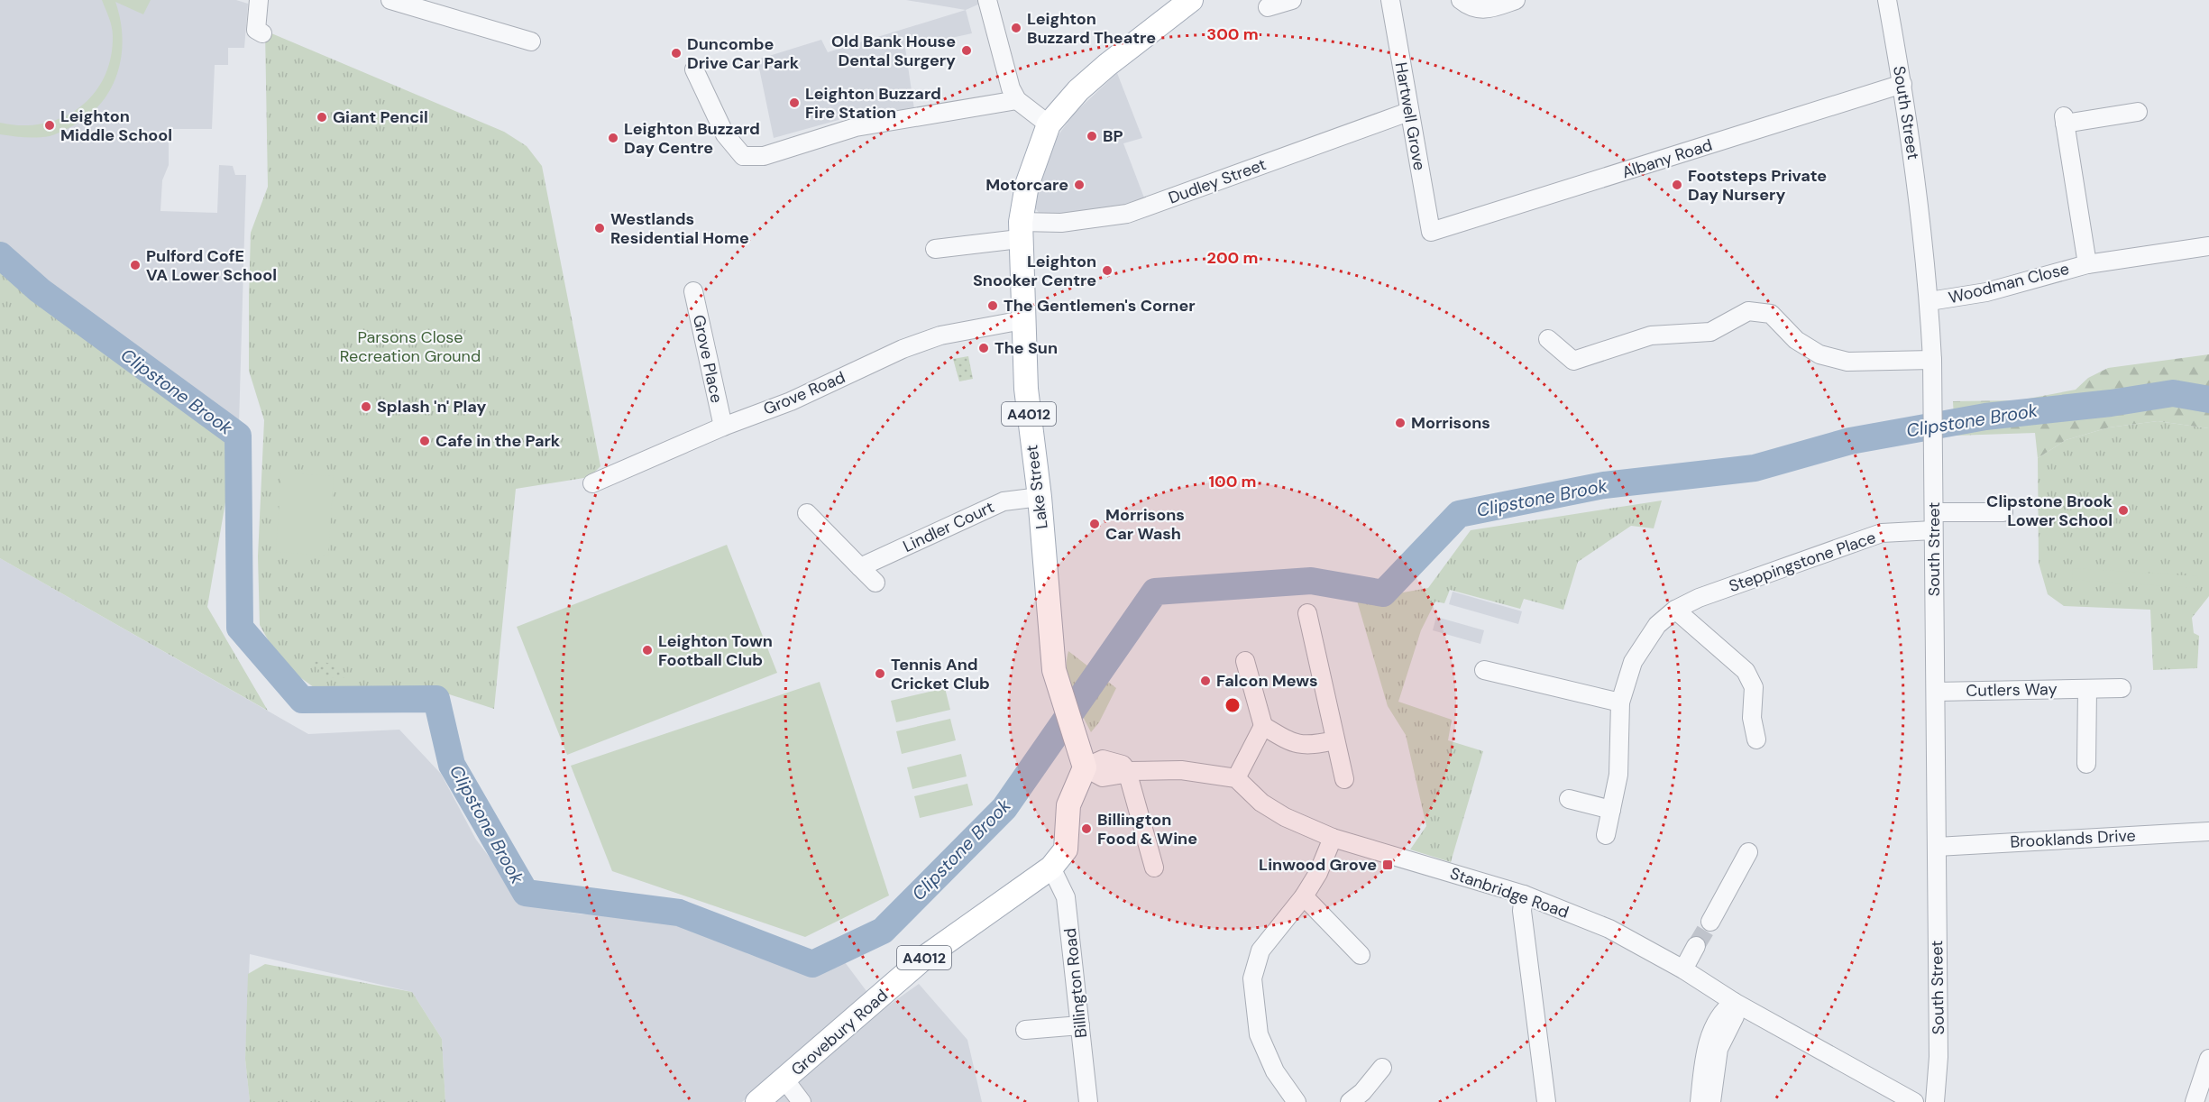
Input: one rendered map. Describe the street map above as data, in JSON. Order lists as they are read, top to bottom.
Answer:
{
  "streets": {
    "main road": ["A4012", "Lake Street", "Grovebury Road"],
    "street": [
      "South Street",
      "Hartwell Grove",
      "Albany Road",
      "Dudley Street",
      "Woodman Close",
      "Grove Place",
      "Grove Road",
      "Lindler Court",
      "Steppingstone Place",
      "Cutlers Way",
      "Brooklands Drive",
      "Stanbridge Road",
      "Billington Road"
    ]
  },
  "crossings": [
    ["South Street", "Albany Road"],
    ["South Street", "Woodman Close"],
    ["South Street", "Steppingstone Place"],
    ["South Street", "Cutlers Way"],
    ["South Street", "Brooklands Drive"],
    ["Hartwell Grove", "Albany Road"],
    ["Hartwell Grove", "Dudley Street"],
    ["Dudley Street", "Lake Street"],
    ["Grove Place", "Grove Road"],
    ["Grove Road", "Lake Street"],
    ["A4012", "Lake Street"],
    ["A4012", "Billington Road"],
    ["A4012", "Grovebury Road"],
    ["Lake Street", "Lindler Court"],
    ["Billington Road", "Grovebury Road"]
  ],
  "water": ["Clipstone Brook"],
  "parks": ["Parsons Close Recreation Ground"],
  "places": {
    "other": [
      "Leighton Buzzard Theatre",
      "Old Bank House Dental Surgery",
      "Duncombe Drive Car Park",
      "Leighton Buzzard Fire Station",
      "Giant Pencil",
      "Leighton Middle School",
      "BP",
      "Leighton Buzzard Day Centre",
      "Motorcare",
      "Footsteps Private Day Nursery",
      "Westlands Residential Home",
      "Pulford CofE VA Lower School",
      "Leighton Snooker Centre",
      "The Gentlemen's Corner",
      "The Sun",
      "Splash 'n' Play",
      "Morrisons",
      "Cafe in the Park",
      "Clipstone Brook Lower School",
      "Morrisons Car Wash",
      "Leighton Town Football Club",
      "Tennis And Cricket Club",
      "Falcon Mews",
      "Billington Food & Wine"
    ],
    "transit": ["Linwood Grove"]
  },
  "rings": ["300 m", "200 m", "100 m"]
}
